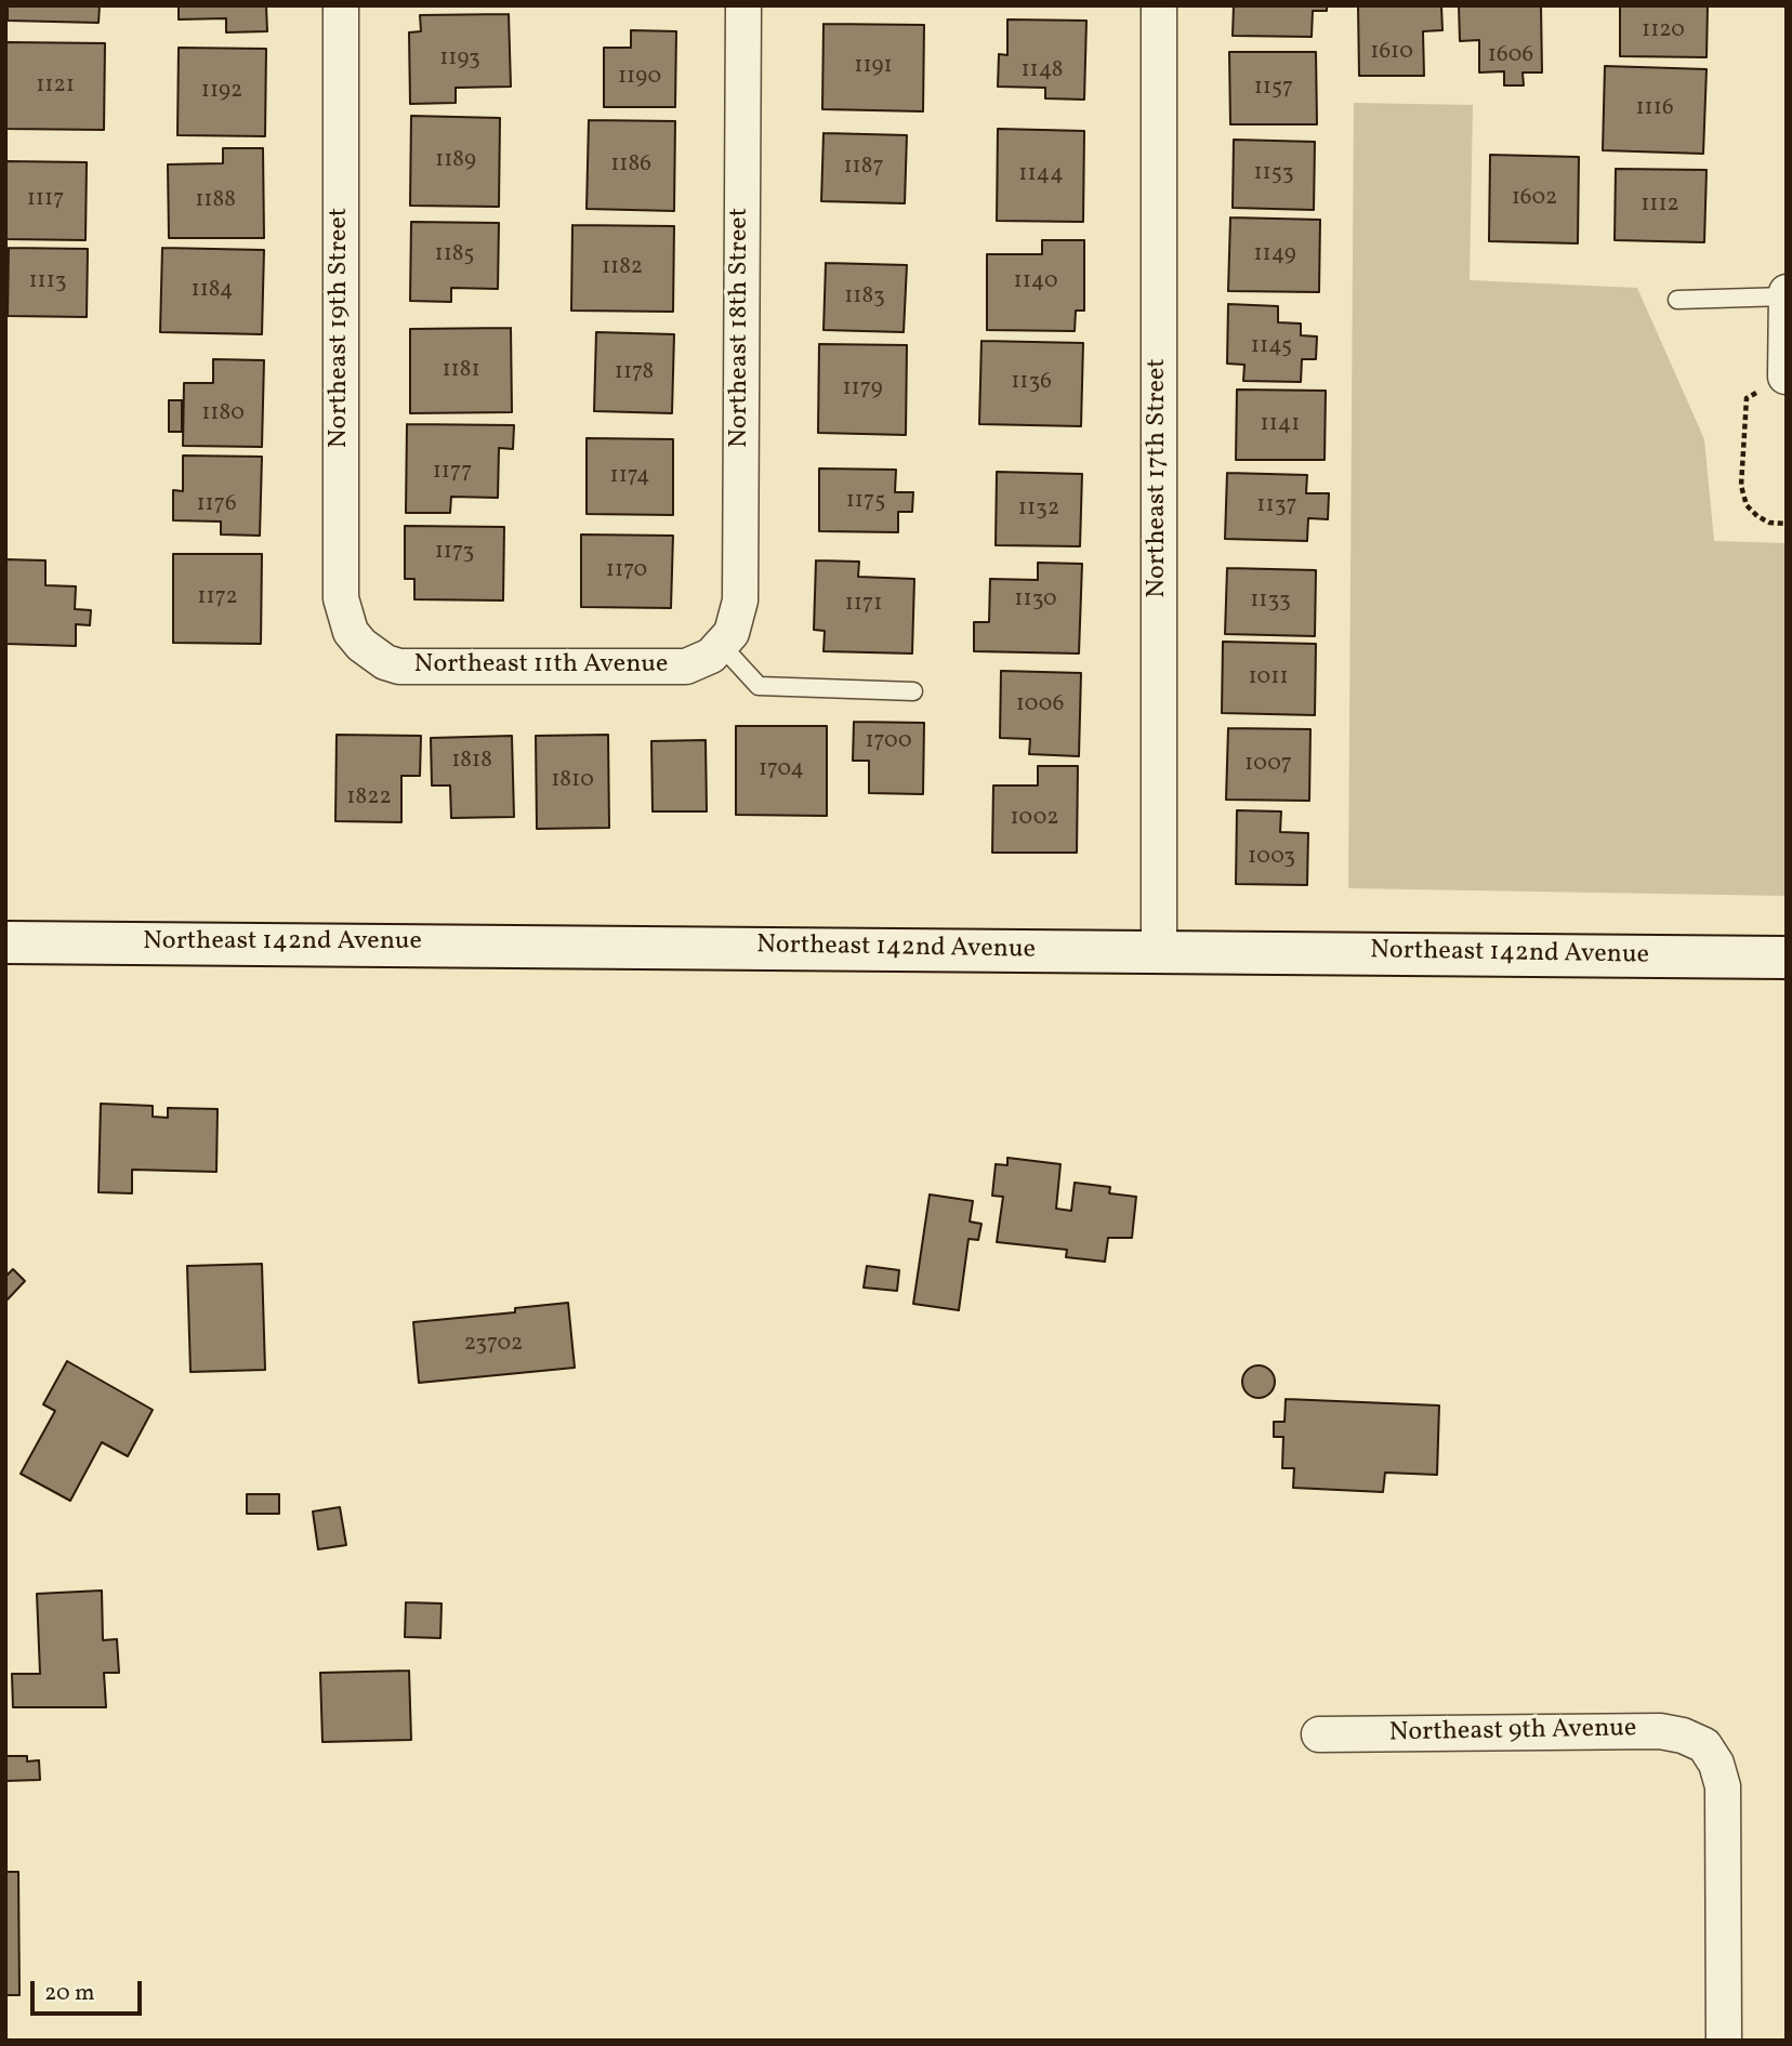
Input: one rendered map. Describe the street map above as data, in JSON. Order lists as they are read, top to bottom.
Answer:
{
  "streets": {
    "main road": ["Northeast 142nd Avenue"],
    "street": [
      "Northeast 19th Street",
      "Northeast 18th Street",
      "Northeast 17th Street",
      "Northeast 11th Avenue",
      "Northeast 9th Avenue"
    ]
  },
  "crossings": [
    ["Northeast 19th Street", "Northeast 11th Avenue"],
    ["Northeast 18th Street", "Northeast 11th Avenue"],
    ["Northeast 17th Street", "Northeast 142nd Avenue"]
  ],
  "house_numbers": [
    "1120",
    "1610",
    "1606",
    "1193",
    "1191",
    "1148",
    "1190",
    "1121",
    "1157",
    "1192",
    "1116",
    "1189",
    "1186",
    "1187",
    "1153",
    "1144",
    "1602",
    "1117",
    "1188",
    "1112",
    "1185",
    "1149",
    "1182",
    "1113",
    "1140",
    "1184",
    "1183",
    "1145",
    "1181",
    "1178",
    "1136",
    "1179",
    "1180",
    "1141",
    "1177",
    "1174",
    "1175",
    "1176",
    "1137",
    "1132",
    "1173",
    "1170",
    "1172",
    "1130",
    "1133",
    "1171",
    "1011",
    "1006",
    "1700",
    "1818",
    "1007",
    "1704",
    "1810",
    "1822",
    "1002",
    "1003",
    "23702"
  ],
  "scale_bar": "20 m"
}
